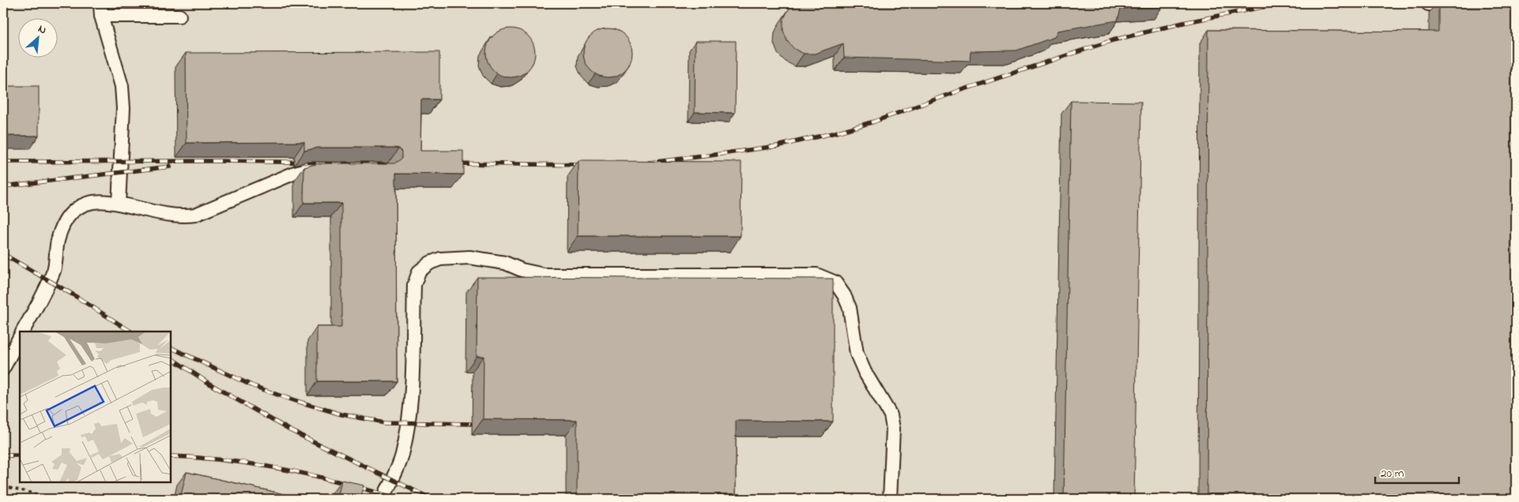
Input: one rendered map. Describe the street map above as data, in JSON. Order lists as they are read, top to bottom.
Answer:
{
  "scale_bar": "20 m",
  "north": "top right"
}
